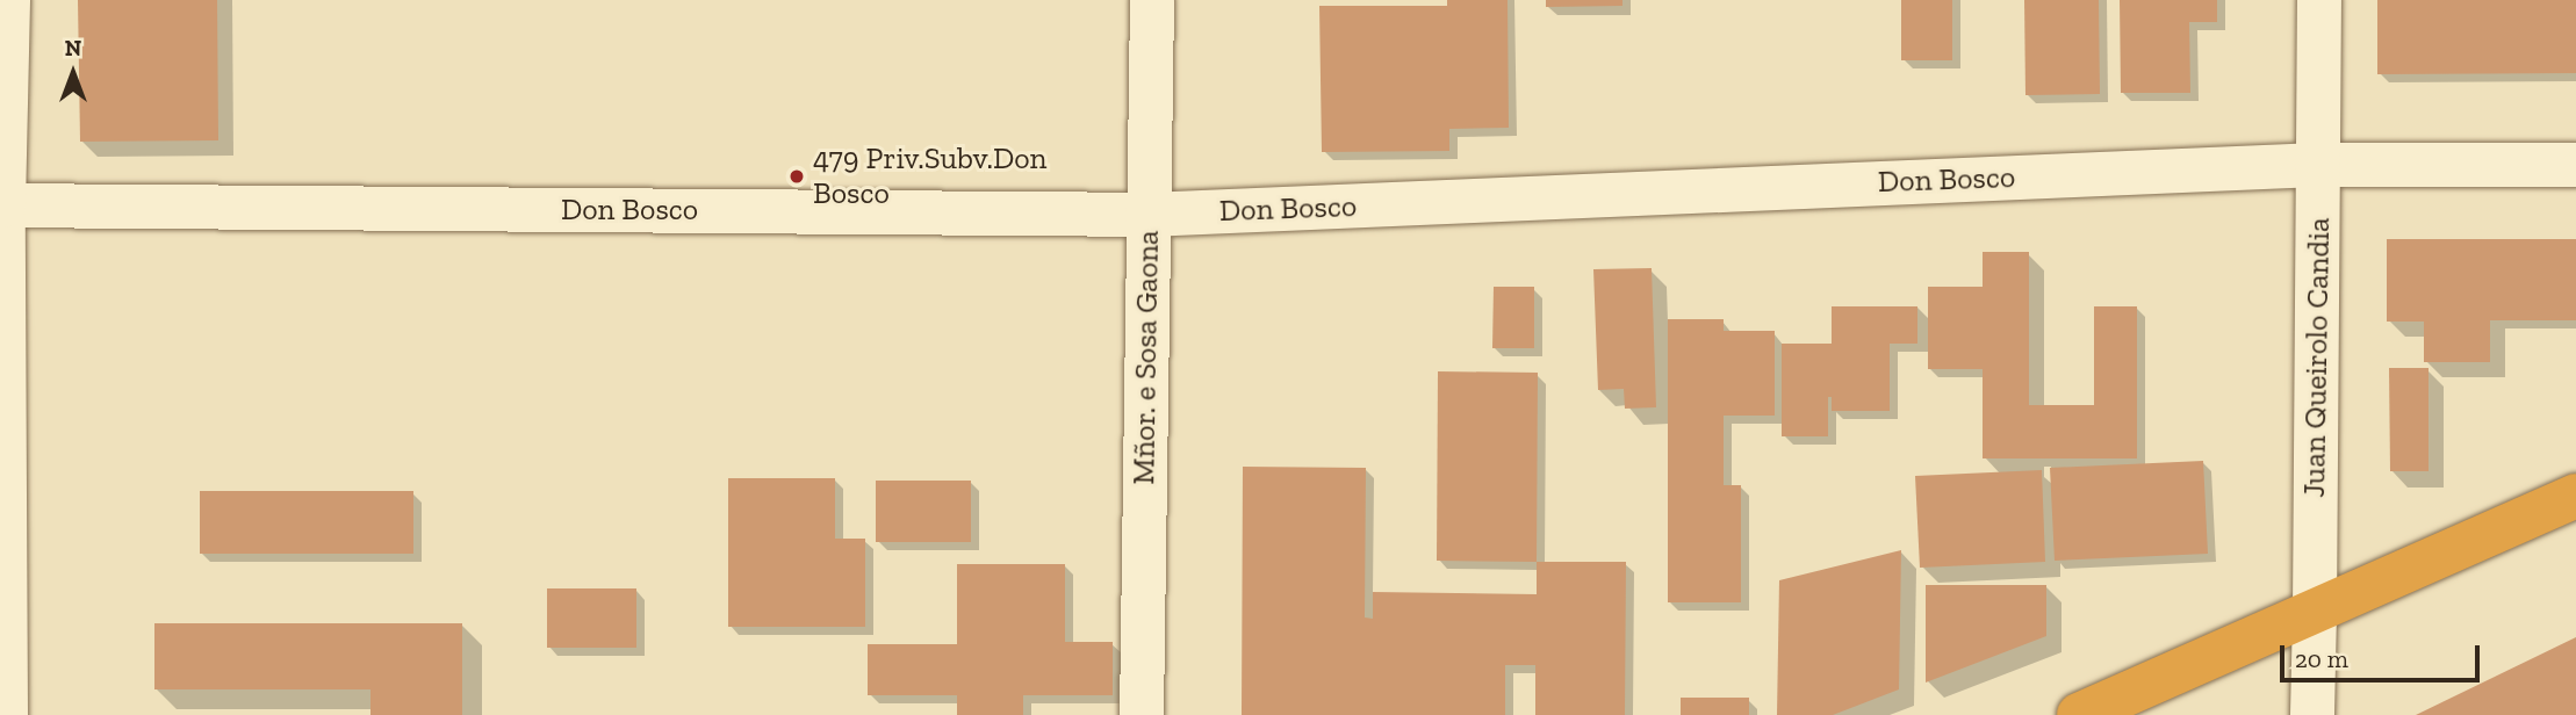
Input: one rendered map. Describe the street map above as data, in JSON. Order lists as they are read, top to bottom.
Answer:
{
  "streets": {
    "street": ["Don Bosco", "Mñor. e Sosa Gaona", "Juan Queirolo Candia"]
  },
  "crossings": [
    ["Don Bosco", "Mñor. e Sosa Gaona"],
    ["Don Bosco", "Juan Queirolo Candia"]
  ],
  "places": ["479 Priv.Subv.Don Bosco"],
  "scale_bar": "20 m",
  "north": "top"
}
